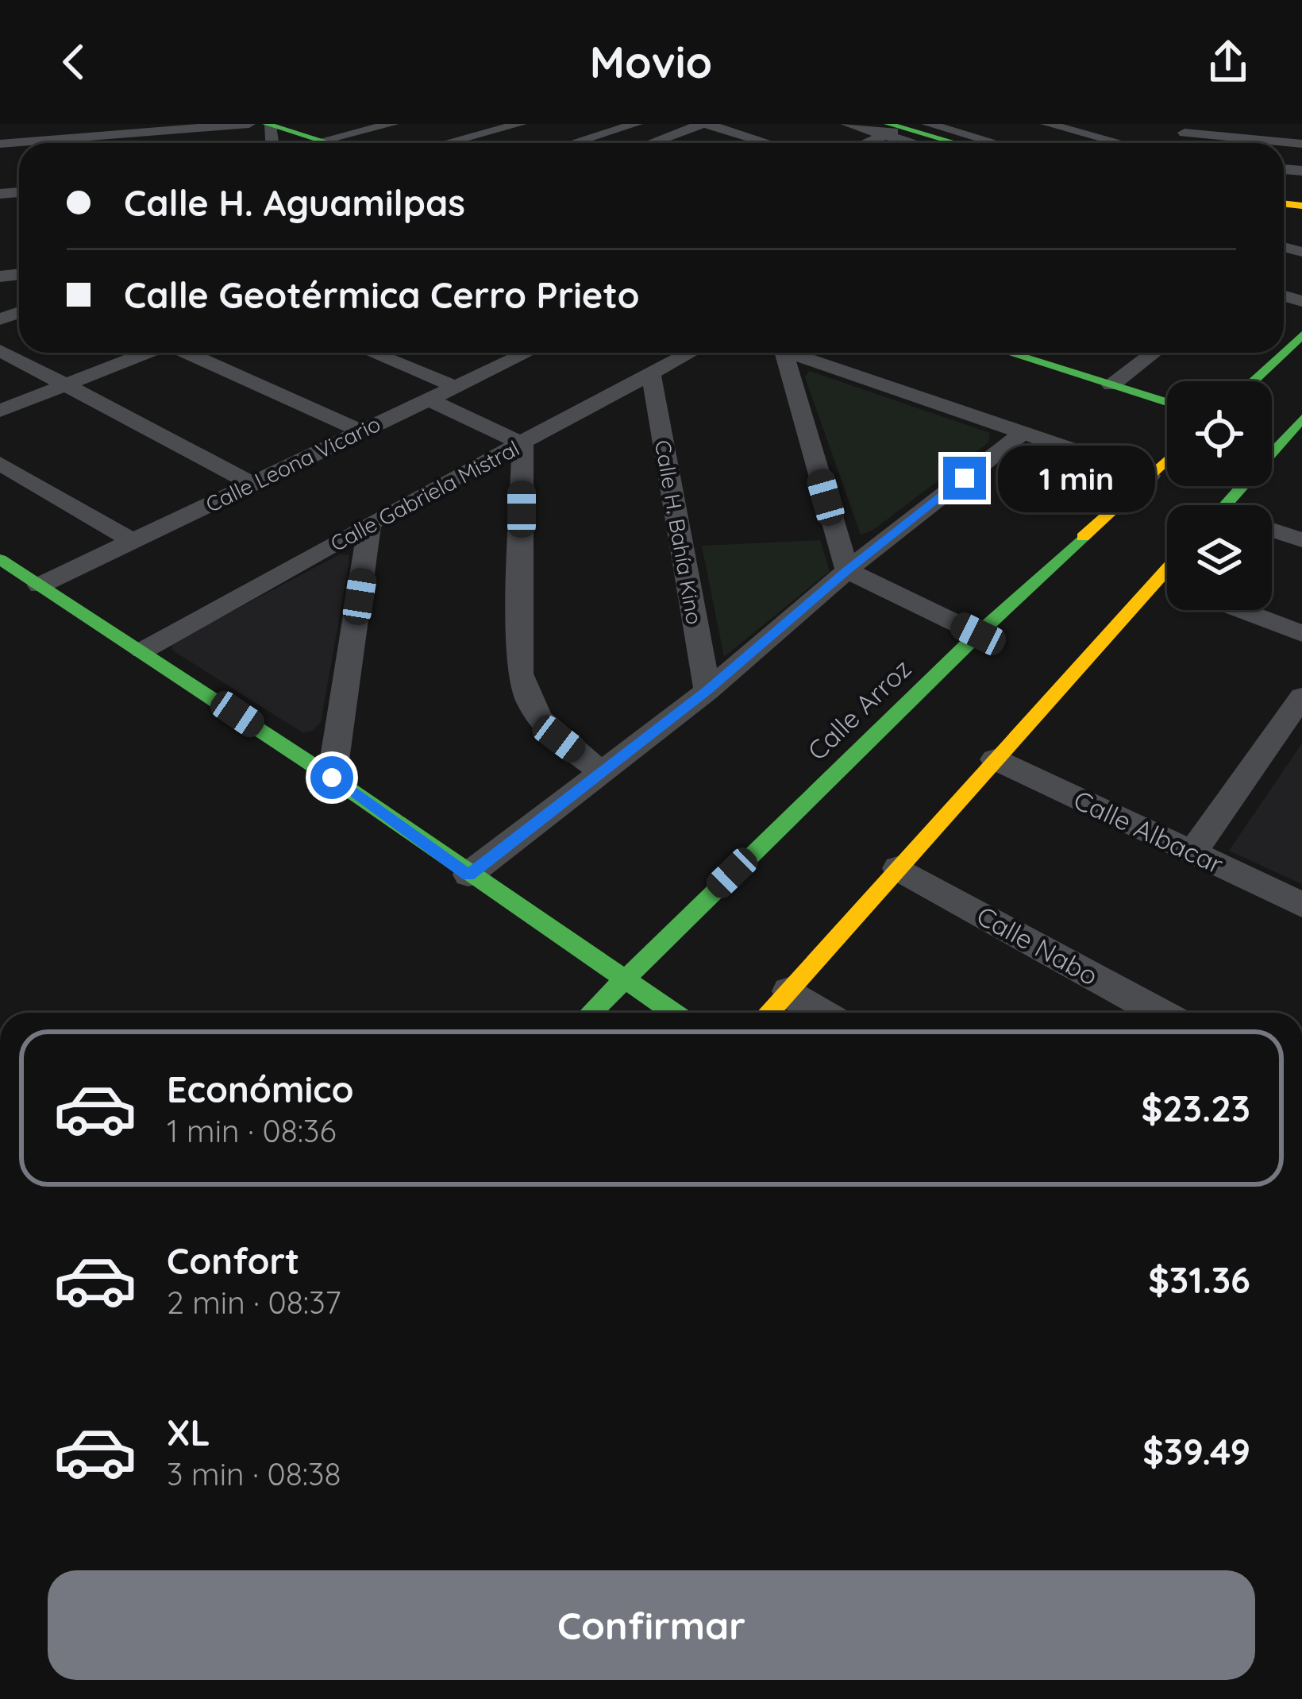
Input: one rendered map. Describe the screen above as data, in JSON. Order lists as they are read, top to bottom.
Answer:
{
  "streets": {
    "street": [
      "Calle Leona Vicario",
      "Calle Gabriela Mistral",
      "Calle H. Bahía Kino",
      "Calle Arroz",
      "Calle Albacar",
      "Calle Nabo"
    ]
  },
  "crossings": [
    ["Calle Gabriela Mistral", "Calle H. Bahía Kino"]
  ],
  "page": {
    "header": "Movio",
    "banner": ["Calle H. Aguamilpas", "Calle Geotérmica Cerro Prieto"],
    "bubble": "1 min",
    "list": [
      {
        "name": "Económico",
        "note": "1 min · 08:36",
        "value": "$23.23"
      },
      {
        "name": "Confort",
        "note": "2 min · 08:37",
        "value": "$31.36"
      },
      {
        "name": "XL",
        "note": "3 min · 08:38",
        "value": "$39.49"
      }
    ],
    "buttons": "Confirmar"
  }
}
